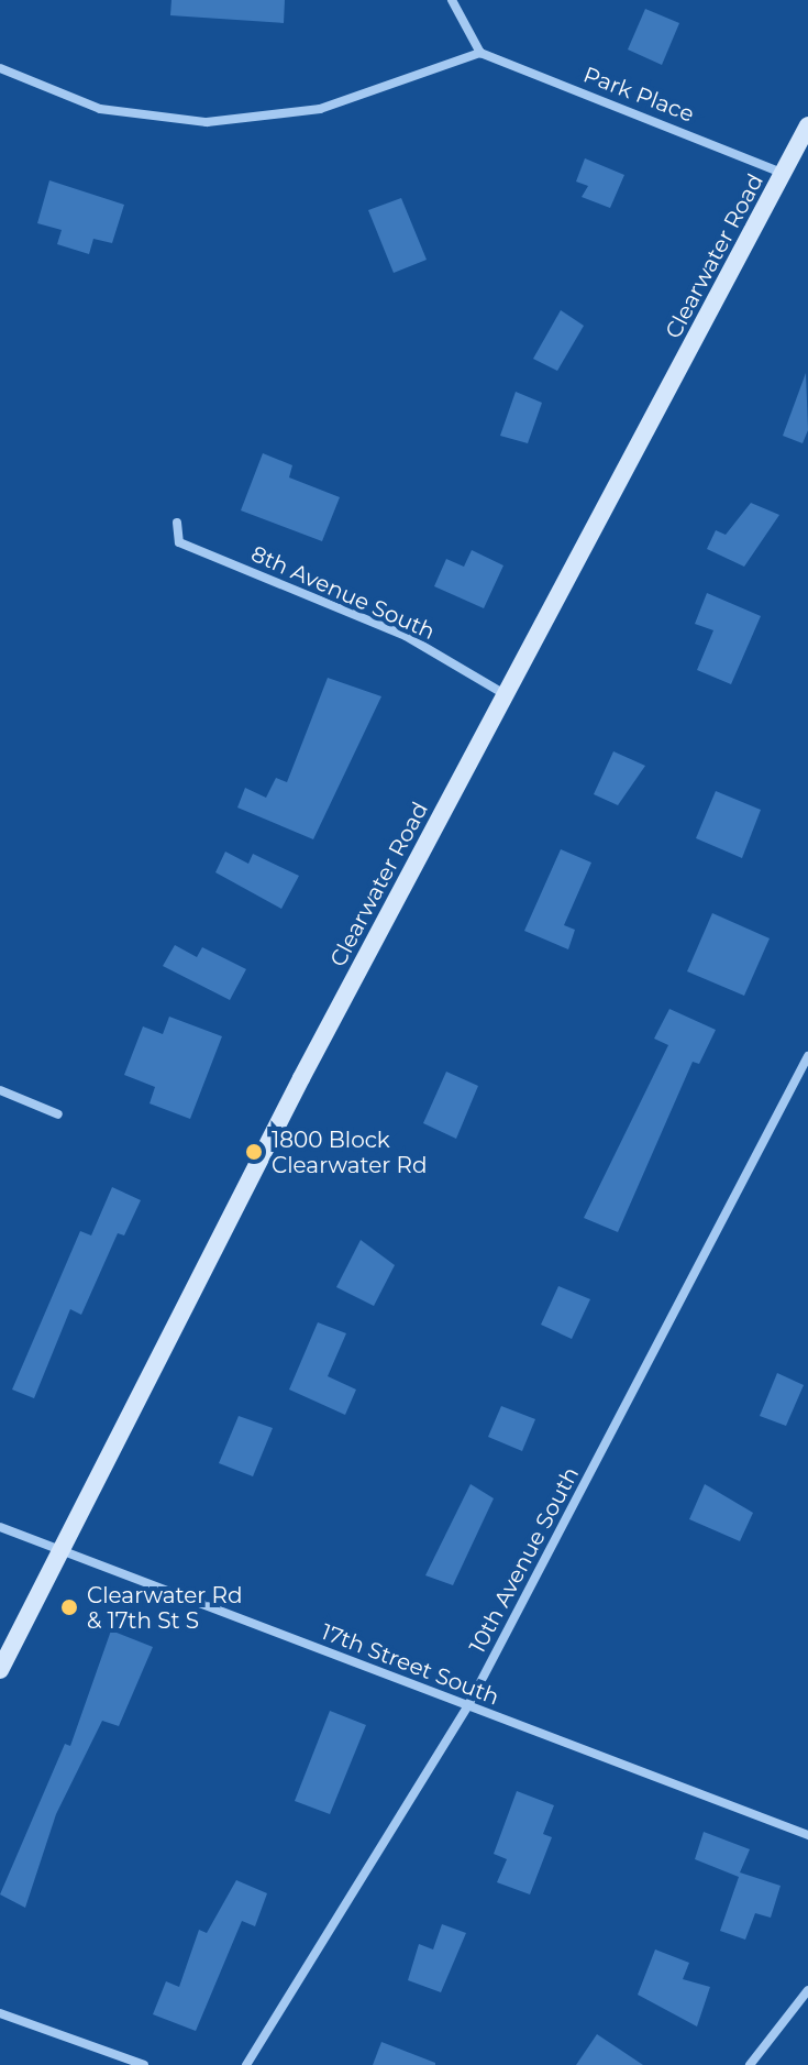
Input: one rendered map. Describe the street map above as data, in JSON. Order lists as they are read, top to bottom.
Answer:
{
  "streets": {
    "street": [
      "Park Place",
      "Clearwater Road",
      "8th Avenue South",
      "10th Avenue South",
      "17th Street South"
    ]
  },
  "crossings": [
    ["Park Place", "Clearwater Road"],
    ["Clearwater Road", "8th Avenue South"],
    ["Clearwater Road", "17th Street South"],
    ["10th Avenue South", "17th Street South"]
  ],
  "places": ["1800 Block Clearwater Rd", "Clearwater Rd & 17th St S"]
}
